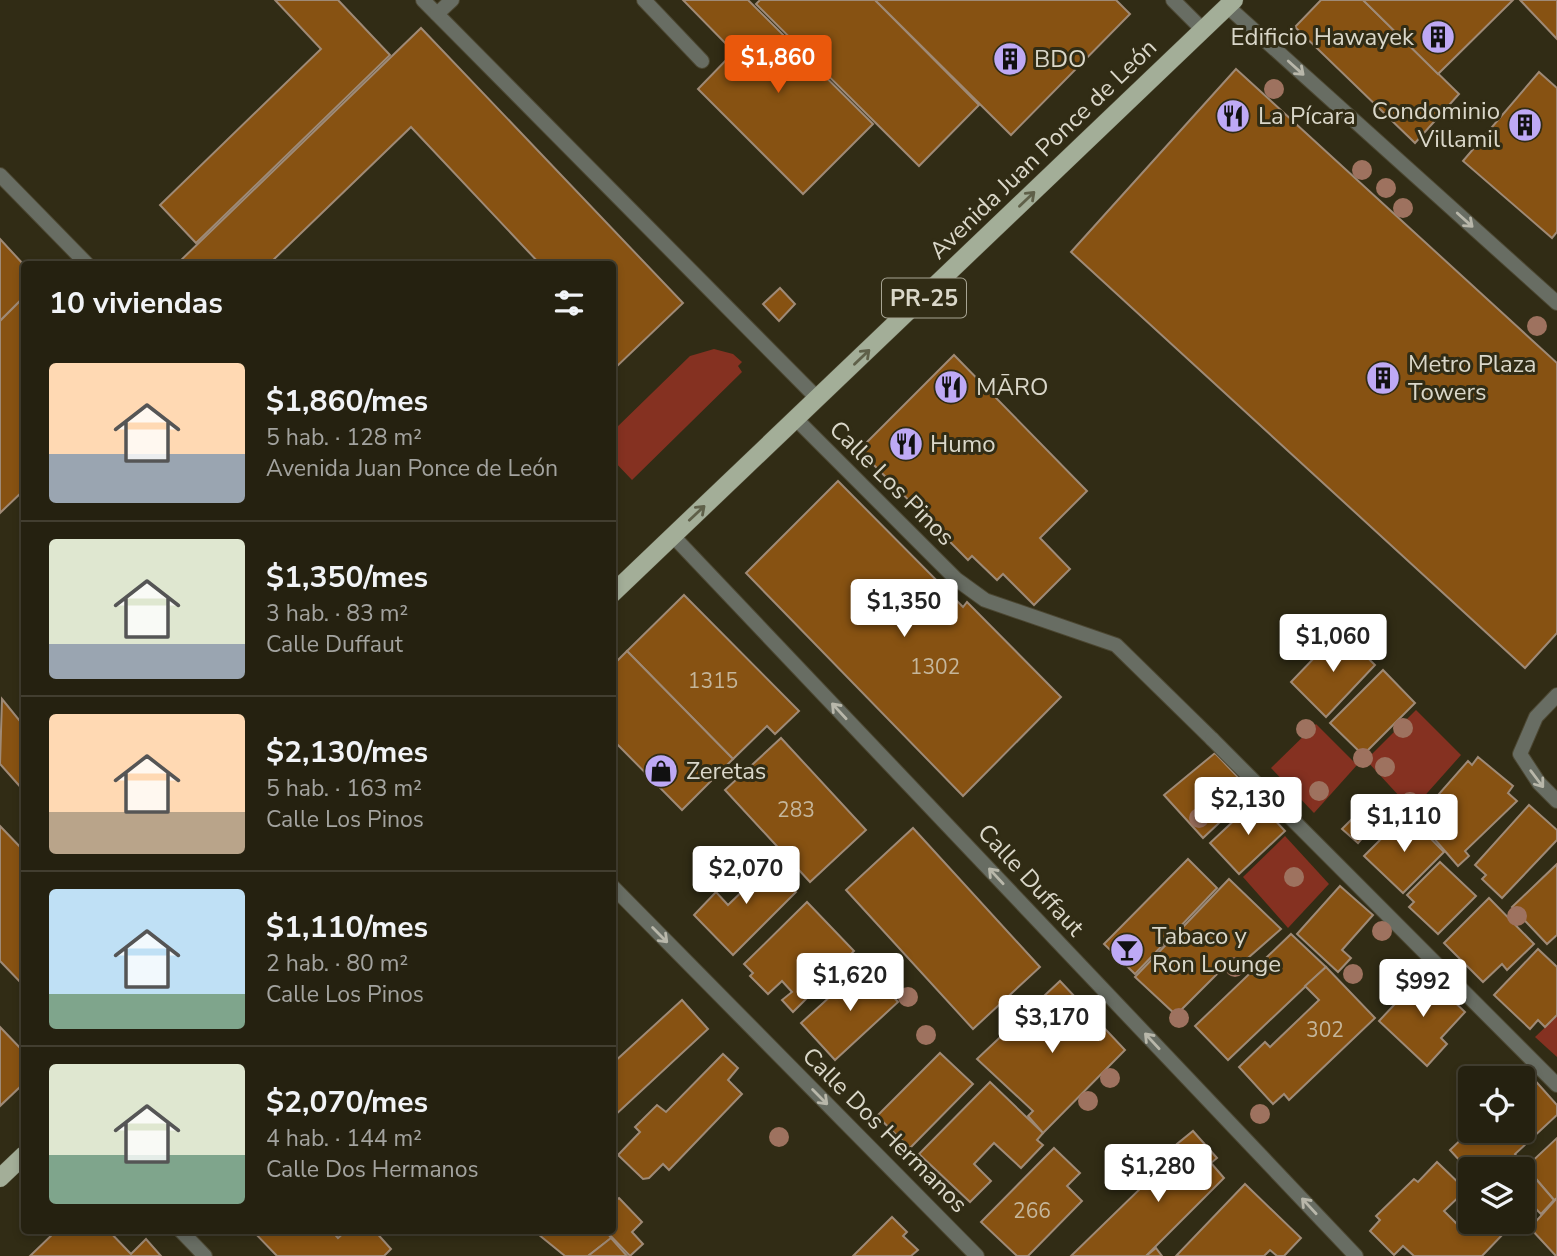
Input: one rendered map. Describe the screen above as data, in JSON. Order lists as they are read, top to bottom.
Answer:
{
  "streets": {
    "main road": ["Avenida Juan Ponce de León", "PR-25"],
    "street": ["Calle Los Pinos", "Calle Duffaut", "Calle Dos Hermanos"]
  },
  "crossings": [
    ["Avenida Juan Ponce de León", "Calle Los Pinos"],
    ["Avenida Juan Ponce de León", "Calle Duffaut"]
  ],
  "one_way": ["Avenida Juan Ponce de León", "Calle Duffaut", "Calle Dos Hermanos"],
  "places": {
    "building": [
      "Edificio Hawayek",
      "BDO",
      "Condominio Villamil",
      "Metro Plaza Towers"
    ],
    "restaurant": ["La Pícara", "MĀRO", "Humo"],
    "shop": ["Zeretas"],
    "bar": ["Tabaco y Ron Lounge"]
  },
  "house_numbers": [
    "1302",
    "1315",
    "283",
    "302",
    "266"
  ],
  "page": {
    "price": [
      "$1,860",
      "$1,350",
      "$1,060",
      "$2,130",
      "$1,110",
      "$2,070",
      "$1,620",
      "$992",
      "$3,170",
      "$1,280"
    ],
    "heading": "10 viviendas",
    "list": [
      {
        "name": "$1,860/mes",
        "note": "5 hab. · 128 m² · Avenida Juan Ponce de León"
      },
      {
        "name": "$1,350/mes",
        "note": "3 hab. · 83 m² · Calle Duffaut"
      },
      {
        "name": "$2,130/mes",
        "note": "5 hab. · 163 m² · Calle Los Pinos"
      },
      {
        "name": "$1,110/mes",
        "note": "2 hab. · 80 m² · Calle Los Pinos"
      },
      {
        "name": "$2,070/mes",
        "note": "4 hab. · 144 m² · Calle Dos Hermanos"
      }
    ]
  }
}
